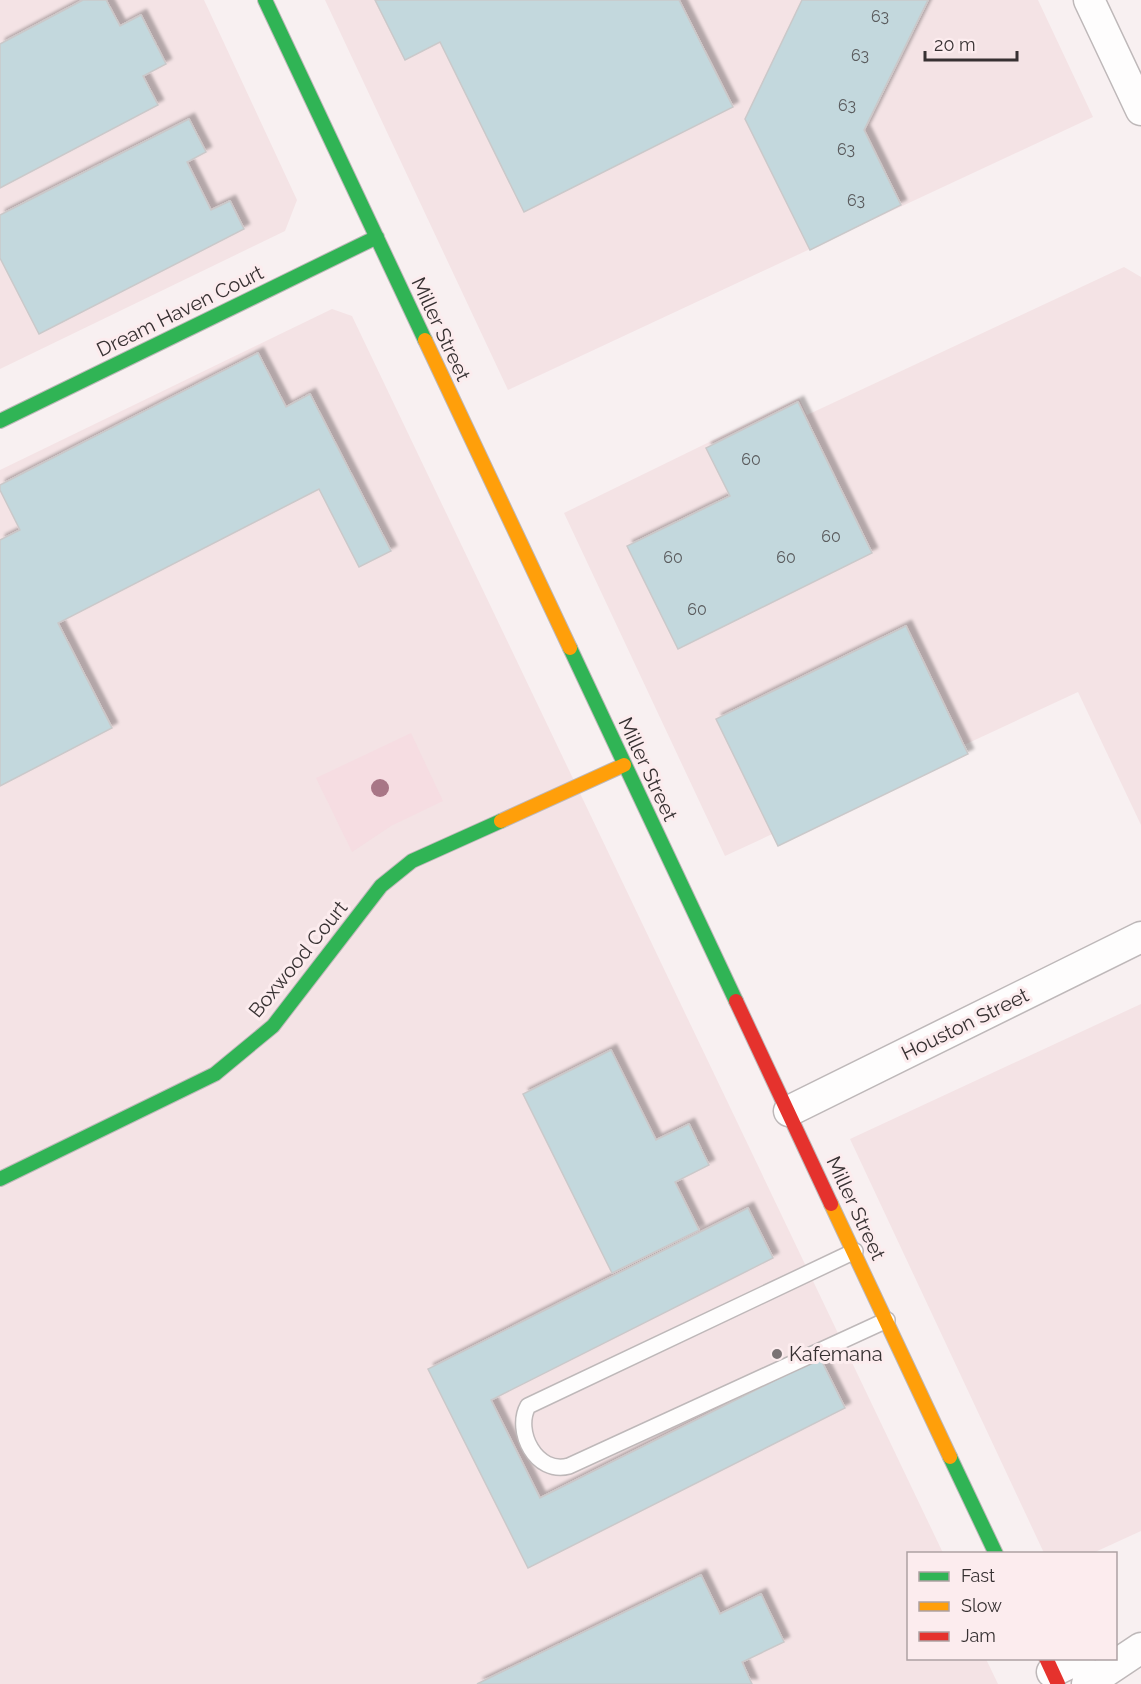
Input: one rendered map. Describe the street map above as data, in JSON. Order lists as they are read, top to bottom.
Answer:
{
  "streets": {
    "street": [
      "Dream Haven Court",
      "Miller Street",
      "Boxwood Court",
      "Houston Street"
    ]
  },
  "crossings": [
    ["Dream Haven Court", "Miller Street"],
    ["Miller Street", "Boxwood Court"],
    ["Miller Street", "Houston Street"]
  ],
  "places": ["Kafemana"],
  "house_numbers": [
    "63",
    "63",
    "63",
    "63",
    "63",
    "60",
    "60",
    "60",
    "60",
    "60"
  ],
  "legend": ["Fast", "Slow", "Jam"],
  "scale_bar": "20 m"
}
